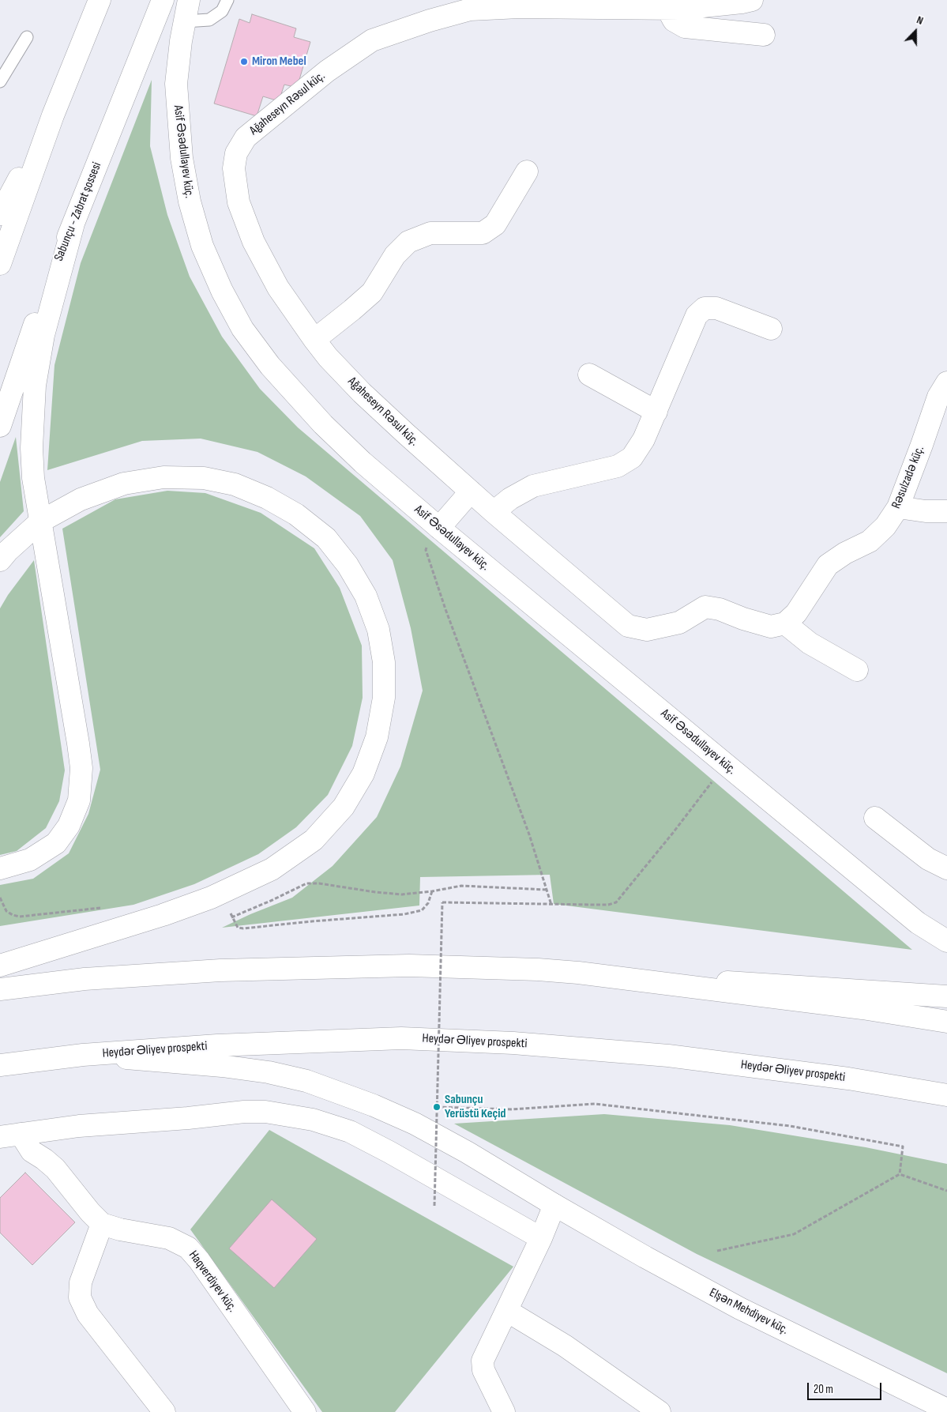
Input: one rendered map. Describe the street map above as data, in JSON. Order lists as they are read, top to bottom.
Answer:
{
  "streets": {
    "main road": [
      "Ağaheseyn Rəsul küç.",
      "Asif Əsədullayev küç.",
      "Sabunçu - Zabrat şossesi",
      "Rəsulzadə küç.",
      "Heydər Əliyev prospekti",
      "Haqverdiyev küç.",
      "Elşən Mehdiyev küç."
    ]
  },
  "crossings": [
    ["Ağaheseyn Rəsul küç.", "Rəsulzadə küç."],
    ["Heydər Əliyev prospekti", "Elşən Mehdiyev küç."]
  ],
  "places": ["Miron Mebel", "Sabunçu Yerüstü Keçid"],
  "scale_bar": "20 m",
  "north": "top"
}
